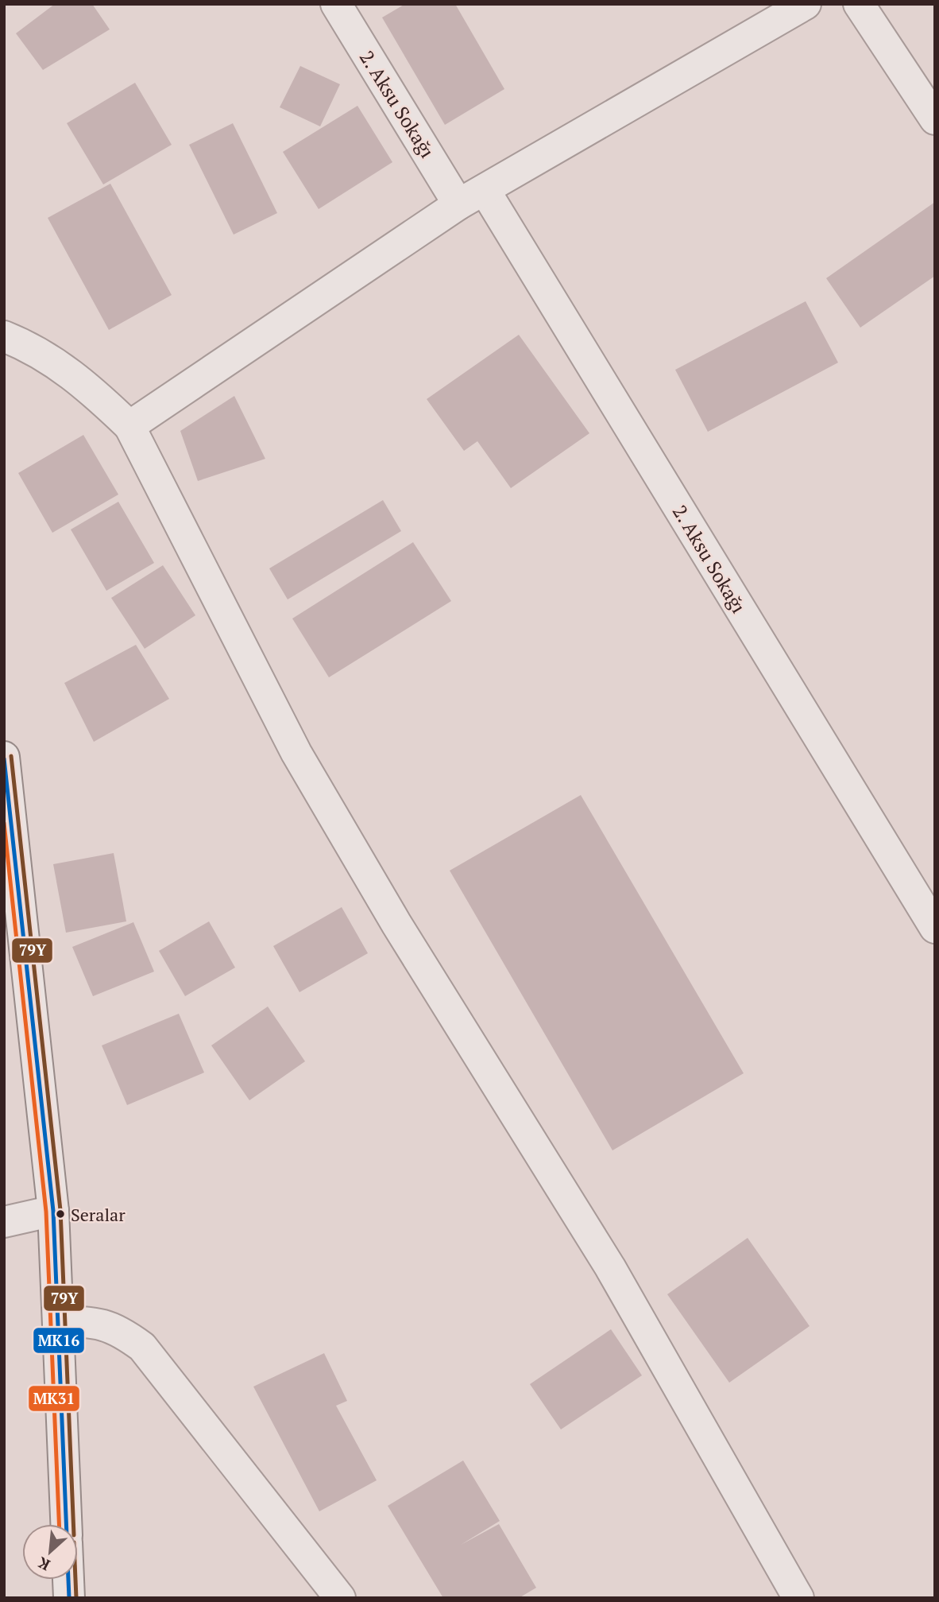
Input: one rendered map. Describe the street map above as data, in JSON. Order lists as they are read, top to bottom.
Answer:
{
  "streets": {
    "street": ["2. Aksu Sokağı"]
  },
  "places": ["Seralar"],
  "lines": ["transit line 79Y", "transit line MK16", "transit line MK31"],
  "north": "bottom left"
}
